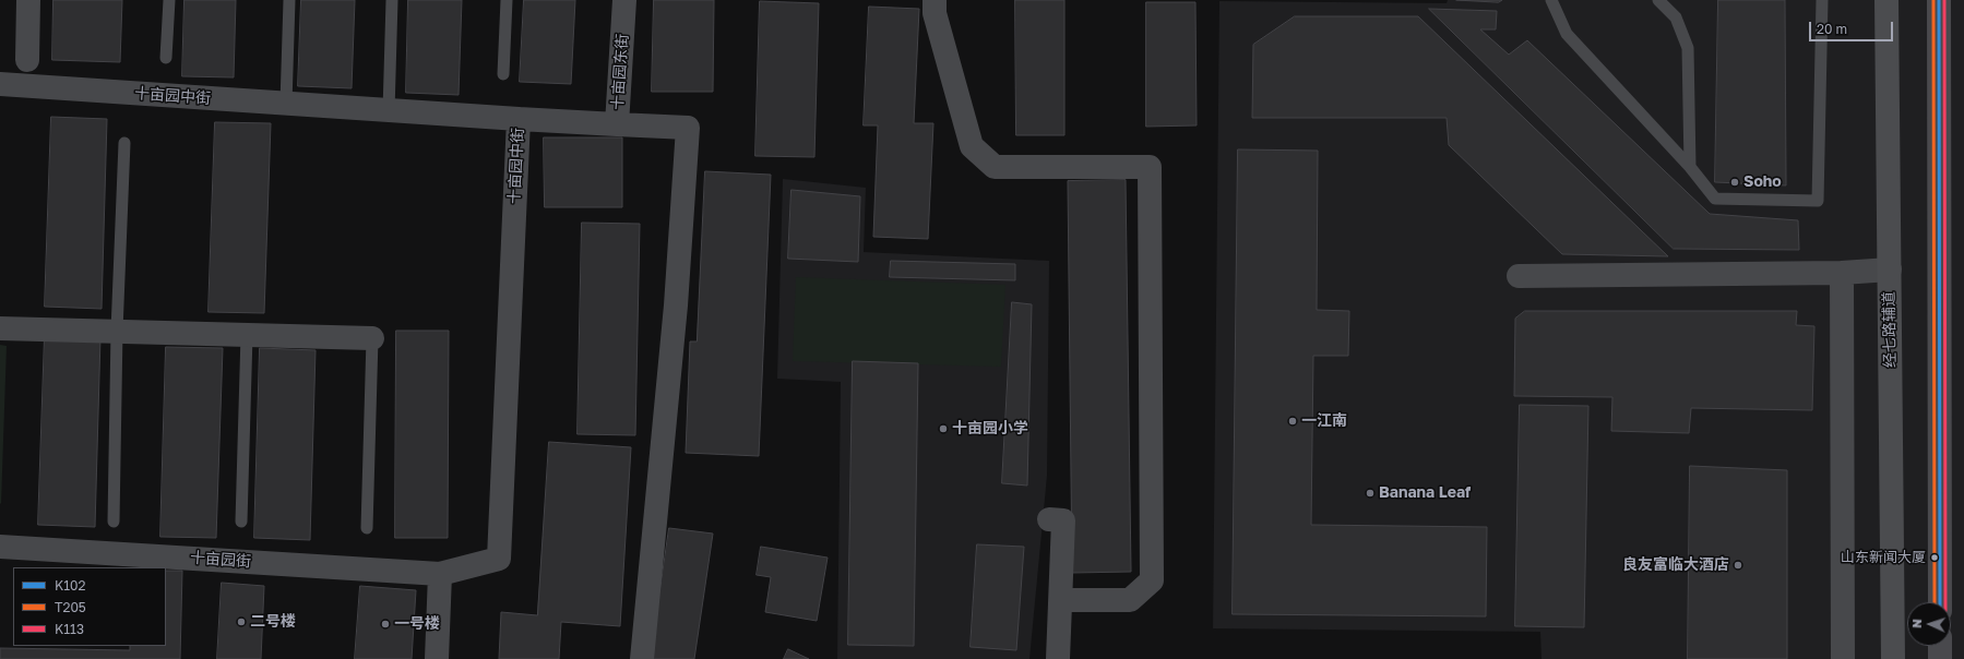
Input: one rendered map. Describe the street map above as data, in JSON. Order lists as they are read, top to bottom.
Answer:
{
  "streets": {
    "street": [
      "十亩园东街",
      "十亩园中街",
      "经七路辅道",
      "十亩园街"
    ]
  },
  "crossings": [
    ["十亩园东街", "十亩园中街"],
    ["十亩园中街", "十亩园街"]
  ],
  "places": [
    "Soho",
    "一江南",
    "十亩园小学",
    "Banana Leaf",
    "山东新闻大厦",
    "良友富临大酒店",
    "二号楼",
    "一号楼"
  ],
  "lines": ["transit line K102", "transit line T205", "transit line K113"],
  "legend": ["K102", "T205", "K113"],
  "scale_bar": "20 m",
  "north": "left"
}
